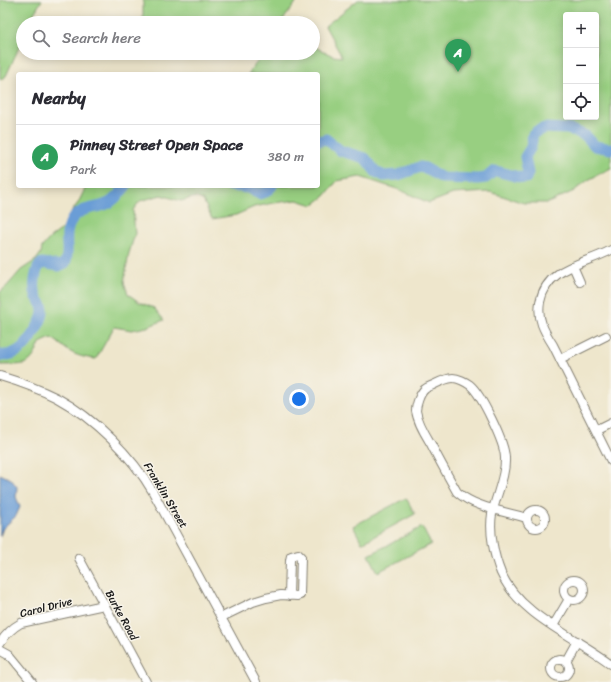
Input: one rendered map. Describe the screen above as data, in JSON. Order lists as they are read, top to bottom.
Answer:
{
  "streets": {
    "street": ["Franklin Street", "Carol Drive", "Burke Road"]
  },
  "crossings": [
    ["Carol Drive", "Burke Road"]
  ],
  "page": {
    "map_buttons": ["+", "−"],
    "search": "Search here",
    "pins": "A",
    "heading": "Nearby",
    "list": [
      {
        "mark": "A",
        "name": "Pinney Street Open Space",
        "note": "Park",
        "value": "380 m"
      }
    ]
  }
}
